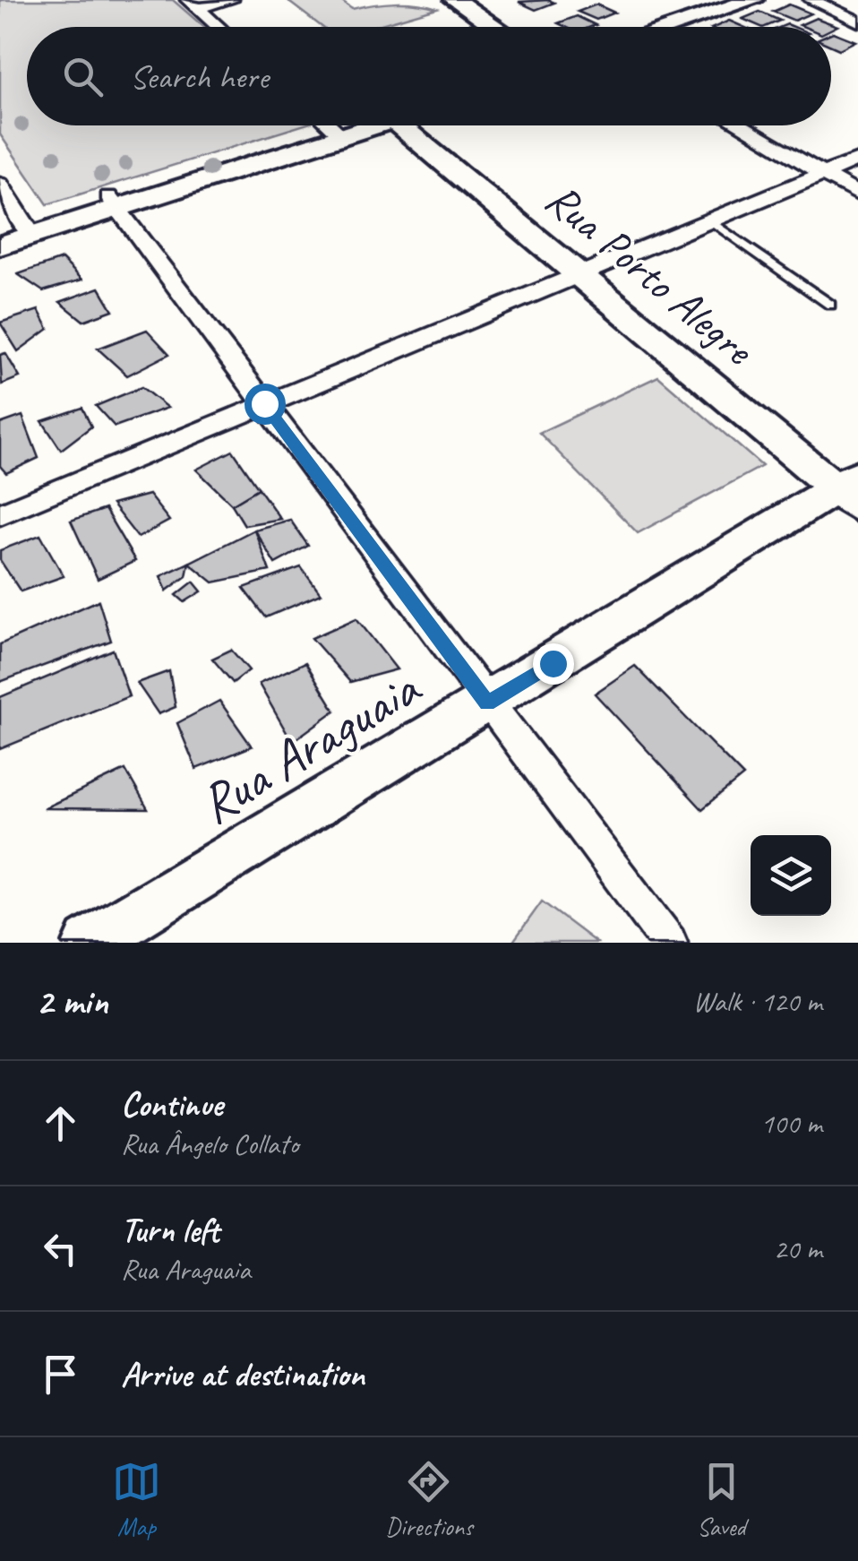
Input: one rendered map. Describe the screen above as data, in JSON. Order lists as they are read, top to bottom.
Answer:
{
  "streets": {
    "street": ["Rua Porto Alegre", "Rua Araguaia"]
  },
  "crossings": [
    ["Rua Porto Alegre", "Rua Araguaia"]
  ],
  "page": {
    "search": "Search here",
    "heading": ["2 min", "Walk · 120 m"],
    "list": [
      ["Continue", "Rua Ângelo Collato", "100 m"],
      ["Turn left", "Rua Araguaia", "20 m"],
      "Arrive at destination"
    ],
    "nav": ["Map", "Directions", "Saved"]
  }
}
